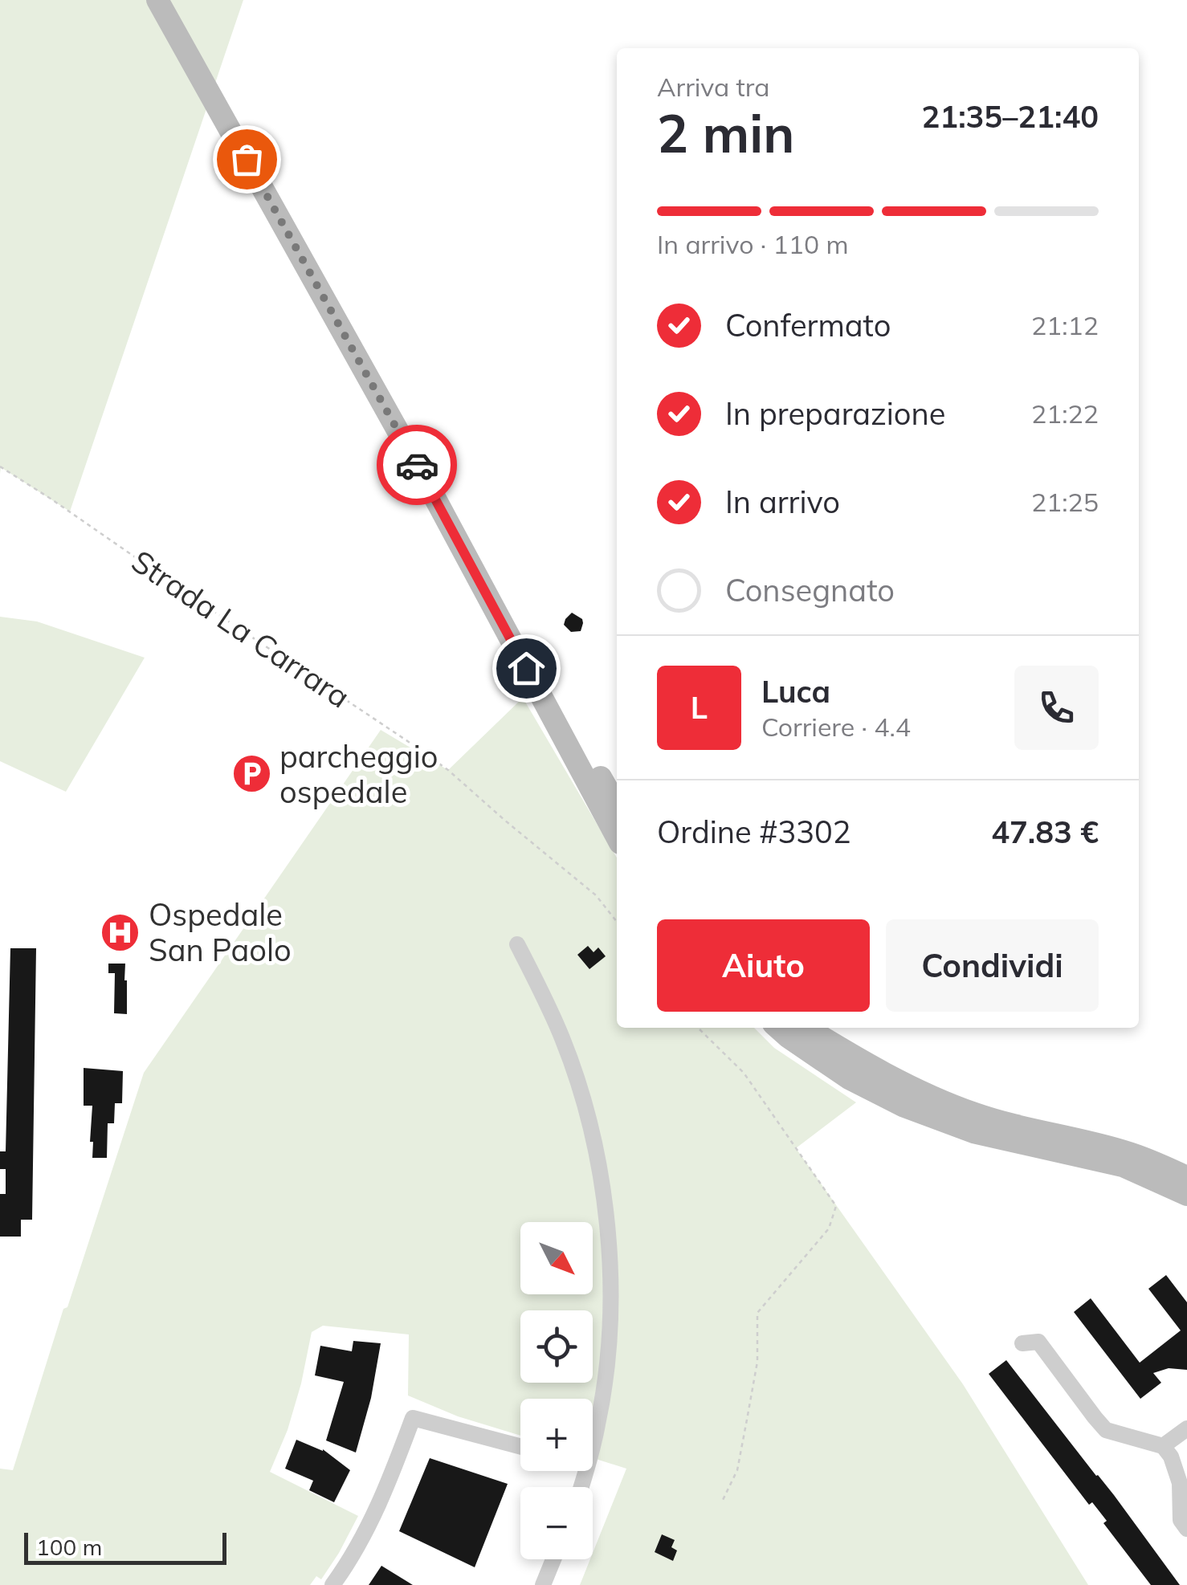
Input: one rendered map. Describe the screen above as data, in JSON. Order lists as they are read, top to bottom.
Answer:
{
  "streets": {
    "path": ["Strada La Carrara"]
  },
  "places": {
    "parking": ["parcheggio ospedale"],
    "hospital": ["Ospedale San Paolo"]
  },
  "scale_bar": "100 m",
  "north": "bottom right",
  "page": {
    "heading": ["2 min", "Arriva tra", "21:35–21:40"],
    "panel": [
      "Luca",
      "Corriere · 4.4",
      "Ordine #3302",
      "47.83 €"
    ],
    "bar": "In arrivo · 110 m",
    "list": [
      ["Confermato", "21:12"],
      ["In preparazione", "21:22"],
      ["In arrivo", "21:25"],
      "Consegnato"
    ],
    "round": "L",
    "buttons": ["Aiuto", "Condividi"],
    "map_buttons": ["+", "−"],
    "scale": "100 m"
  }
}
